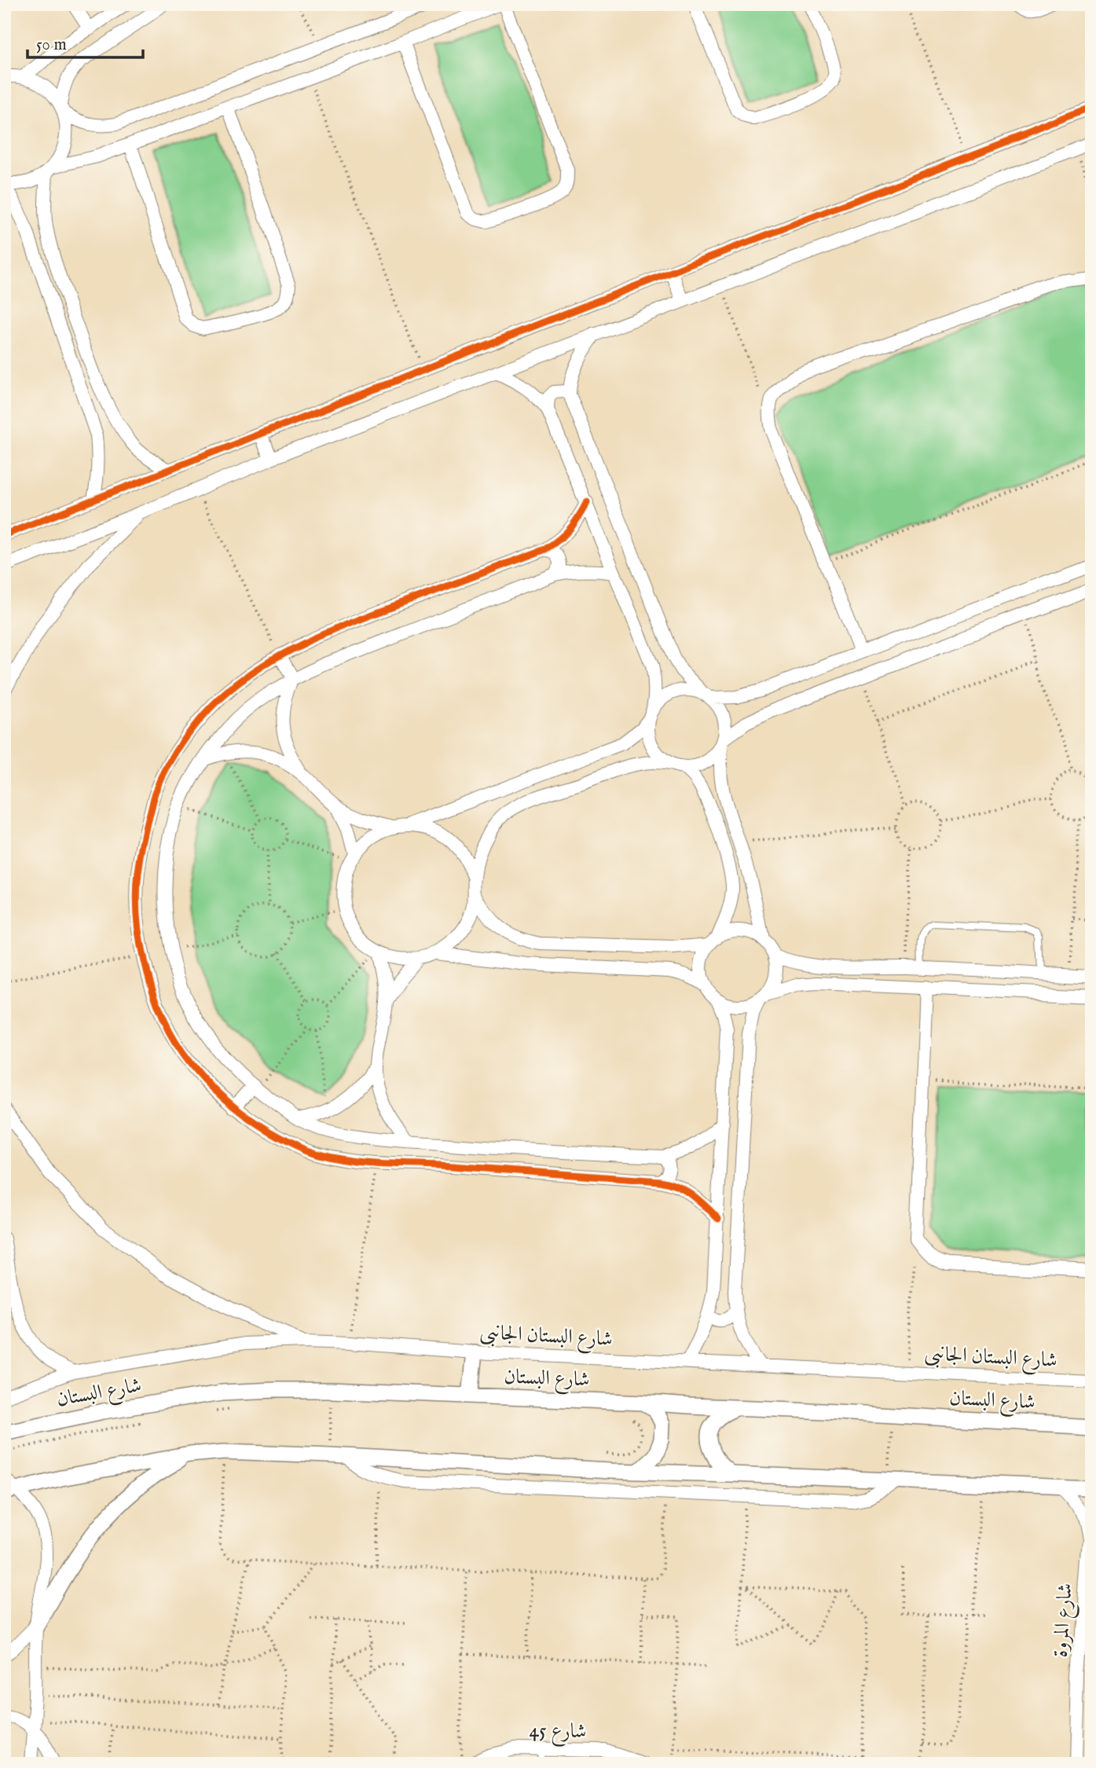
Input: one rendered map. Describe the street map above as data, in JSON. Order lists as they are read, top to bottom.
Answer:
{
  "streets": {
    "street": [
      "شارع البستان الجانبى",
      "شارع البستان",
      "شارع المروة",
      "شارع 45"
    ]
  },
  "scale_bar": "50 m"
}
